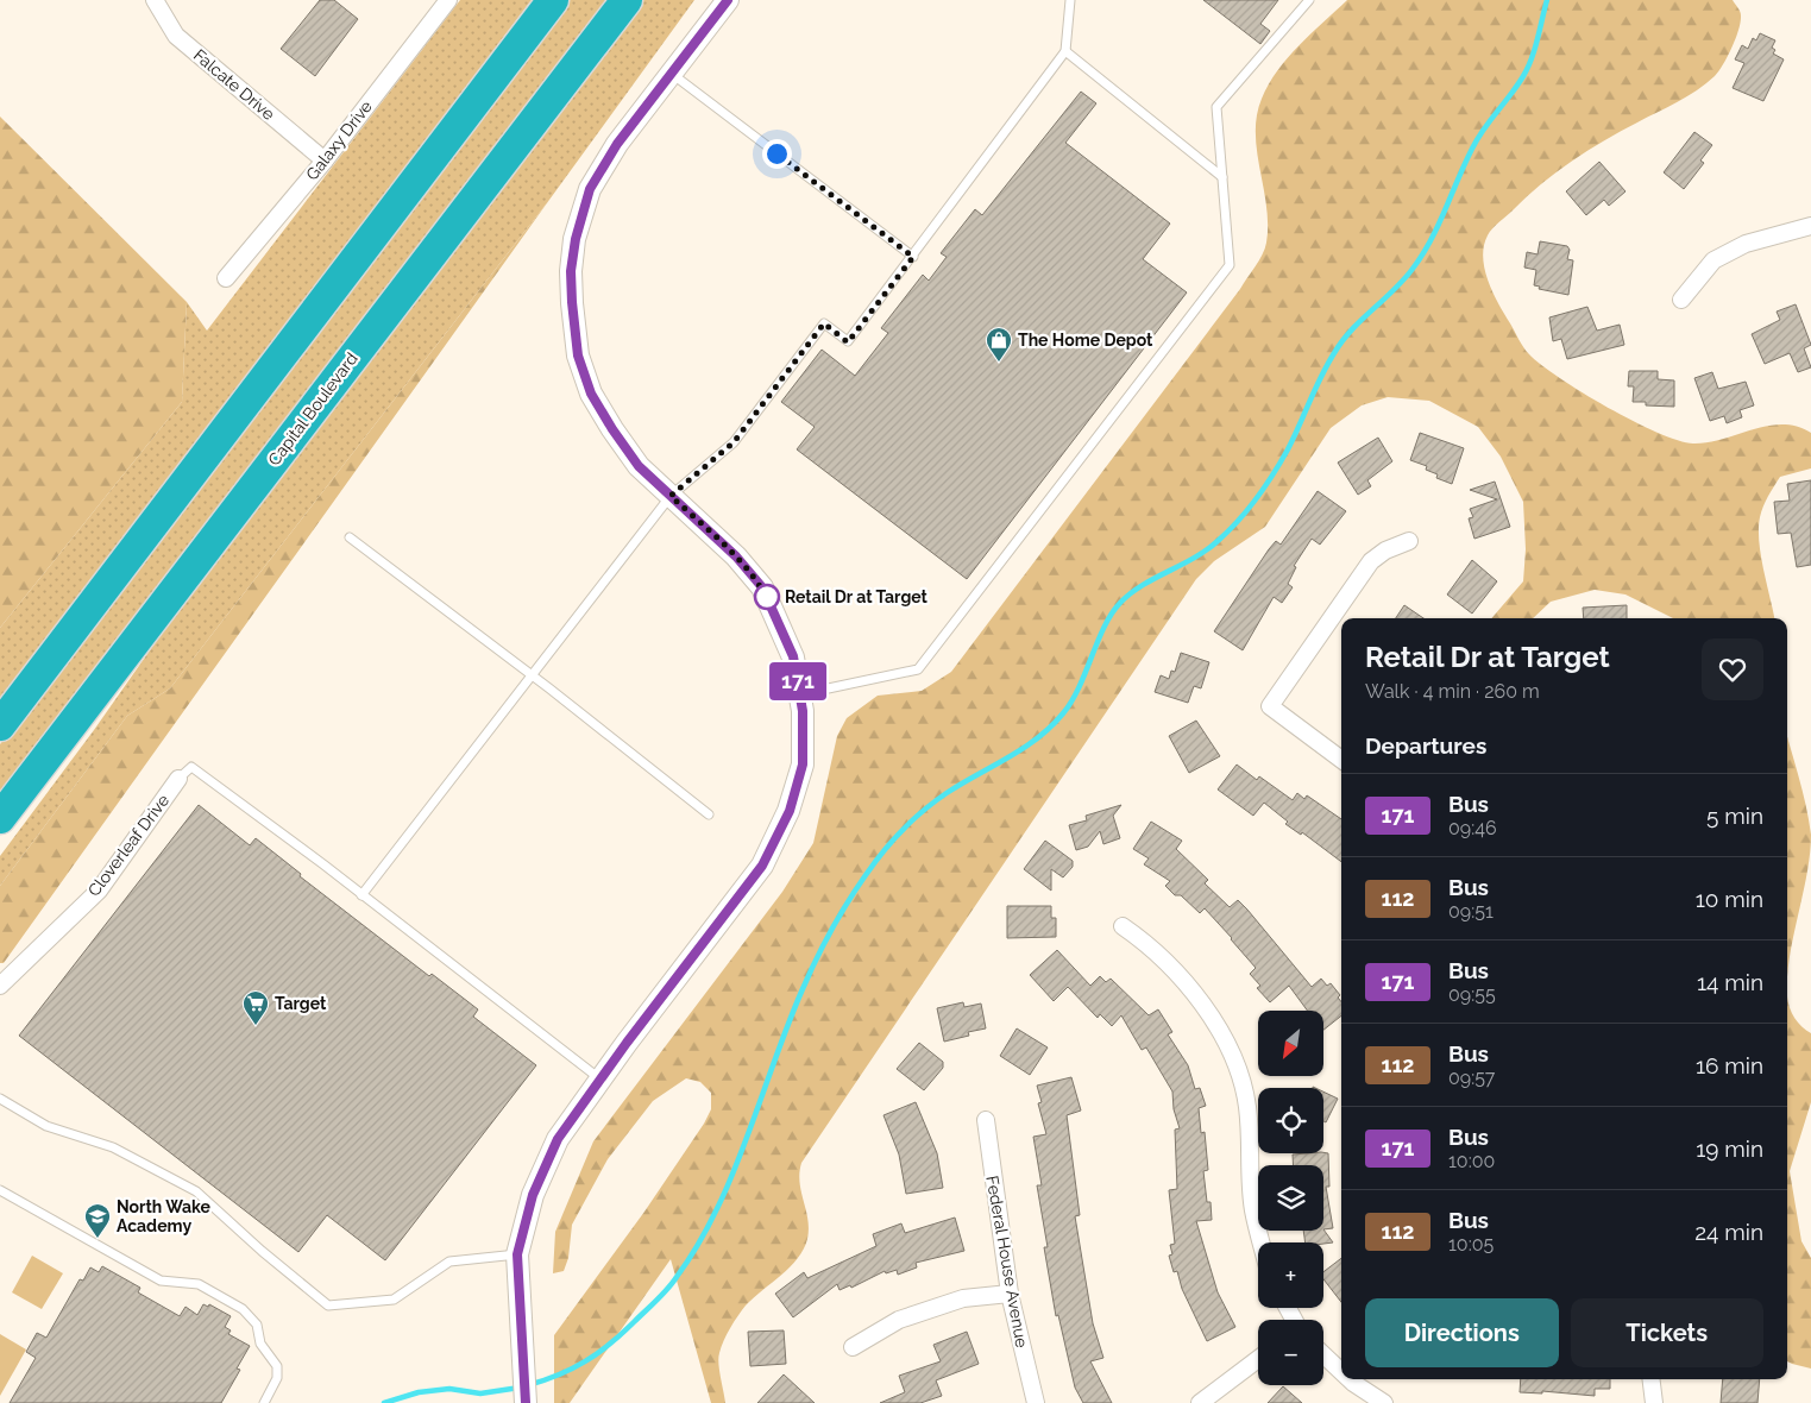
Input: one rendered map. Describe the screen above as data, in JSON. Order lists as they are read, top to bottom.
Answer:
{
  "streets": {
    "highway": ["Capital Boulevard"],
    "street": [
      "Falcate Drive",
      "Galaxy Drive",
      "Cloverleaf Drive",
      "Federal House Avenue"
    ]
  },
  "crossings": [
    ["Falcate Drive", "Galaxy Drive"]
  ],
  "places": {
    "shop": ["The Home Depot"],
    "other": ["Retail Dr at Target"],
    "supermarket": ["Target"],
    "school or university": ["North Wake Academy"]
  },
  "lines": ["bus line 171"],
  "north": "bottom left",
  "page": {
    "on_map": "171",
    "heading": [
      ["Retail Dr at Target", "Walk · 4 min · 260 m"],
      "Departures"
    ],
    "list": [
      {
        "mark": "171",
        "name": "Bus",
        "note": "09:46",
        "value": "5 min"
      },
      {
        "mark": "112",
        "name": "Bus",
        "note": "09:51",
        "value": "10 min"
      },
      {
        "mark": "171",
        "name": "Bus",
        "note": "09:55",
        "value": "14 min"
      },
      {
        "mark": "112",
        "name": "Bus",
        "note": "09:57",
        "value": "16 min"
      },
      {
        "mark": "171",
        "name": "Bus",
        "note": "10:00",
        "value": "19 min"
      },
      {
        "mark": "112",
        "name": "Bus",
        "note": "10:05",
        "value": "24 min"
      }
    ],
    "map_buttons": ["+", "−"],
    "buttons": ["Directions", "Tickets"]
  }
}
